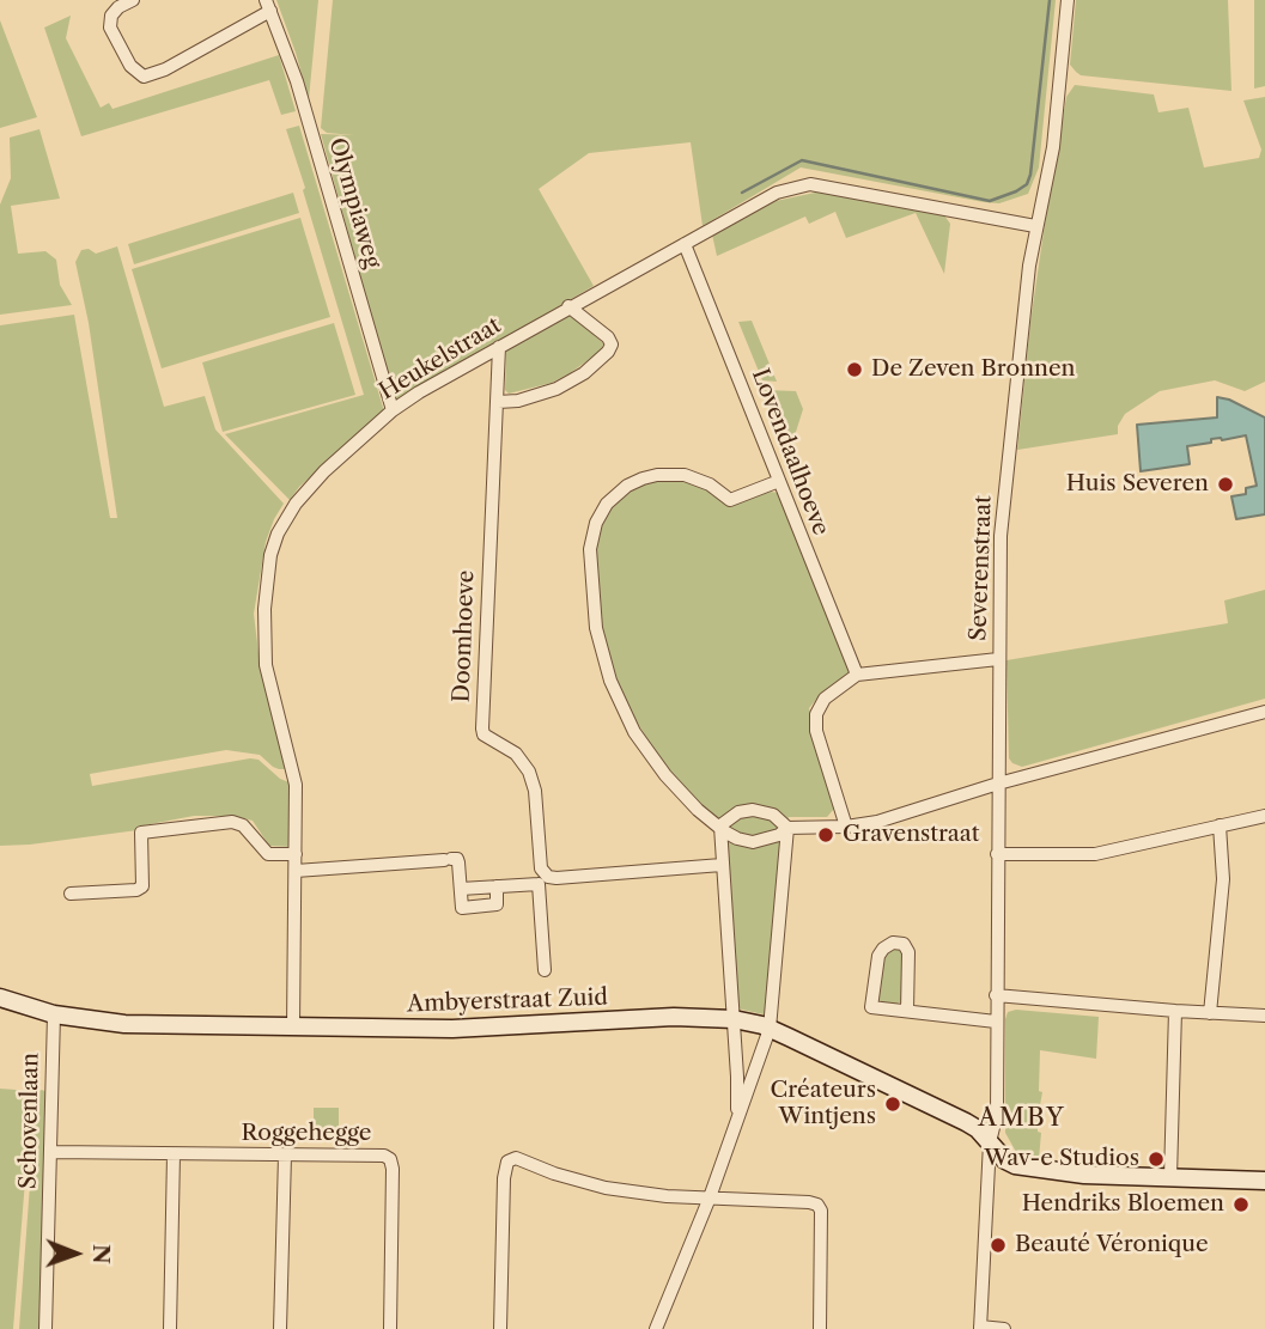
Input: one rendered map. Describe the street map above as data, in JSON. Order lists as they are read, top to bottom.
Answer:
{
  "streets": {
    "street": [
      "Olympiaweg",
      "Heukelstraat",
      "Lovendaalhoeve",
      "Severenstraat",
      "Doomhoeve",
      "Ambyerstraat Zuid",
      "Schovenlaan",
      "Roggehegge"
    ]
  },
  "crossings": [
    ["Olympiaweg", "Heukelstraat"],
    ["Heukelstraat", "Lovendaalhoeve"],
    ["Heukelstraat", "Severenstraat"],
    ["Heukelstraat", "Doomhoeve"],
    ["Heukelstraat", "Ambyerstraat Zuid"],
    ["Severenstraat", "Ambyerstraat Zuid"],
    ["Ambyerstraat Zuid", "Schovenlaan"],
    ["Schovenlaan", "Roggehegge"]
  ],
  "districts": ["AMBY"],
  "places": [
    "De Zeven Bronnen",
    "Huis Severen",
    "Gravenstraat",
    "Créateurs Wintjens",
    "Wav-e Studios",
    "Hendriks Bloemen",
    "Beauté Véronique"
  ],
  "north": "right"
}
